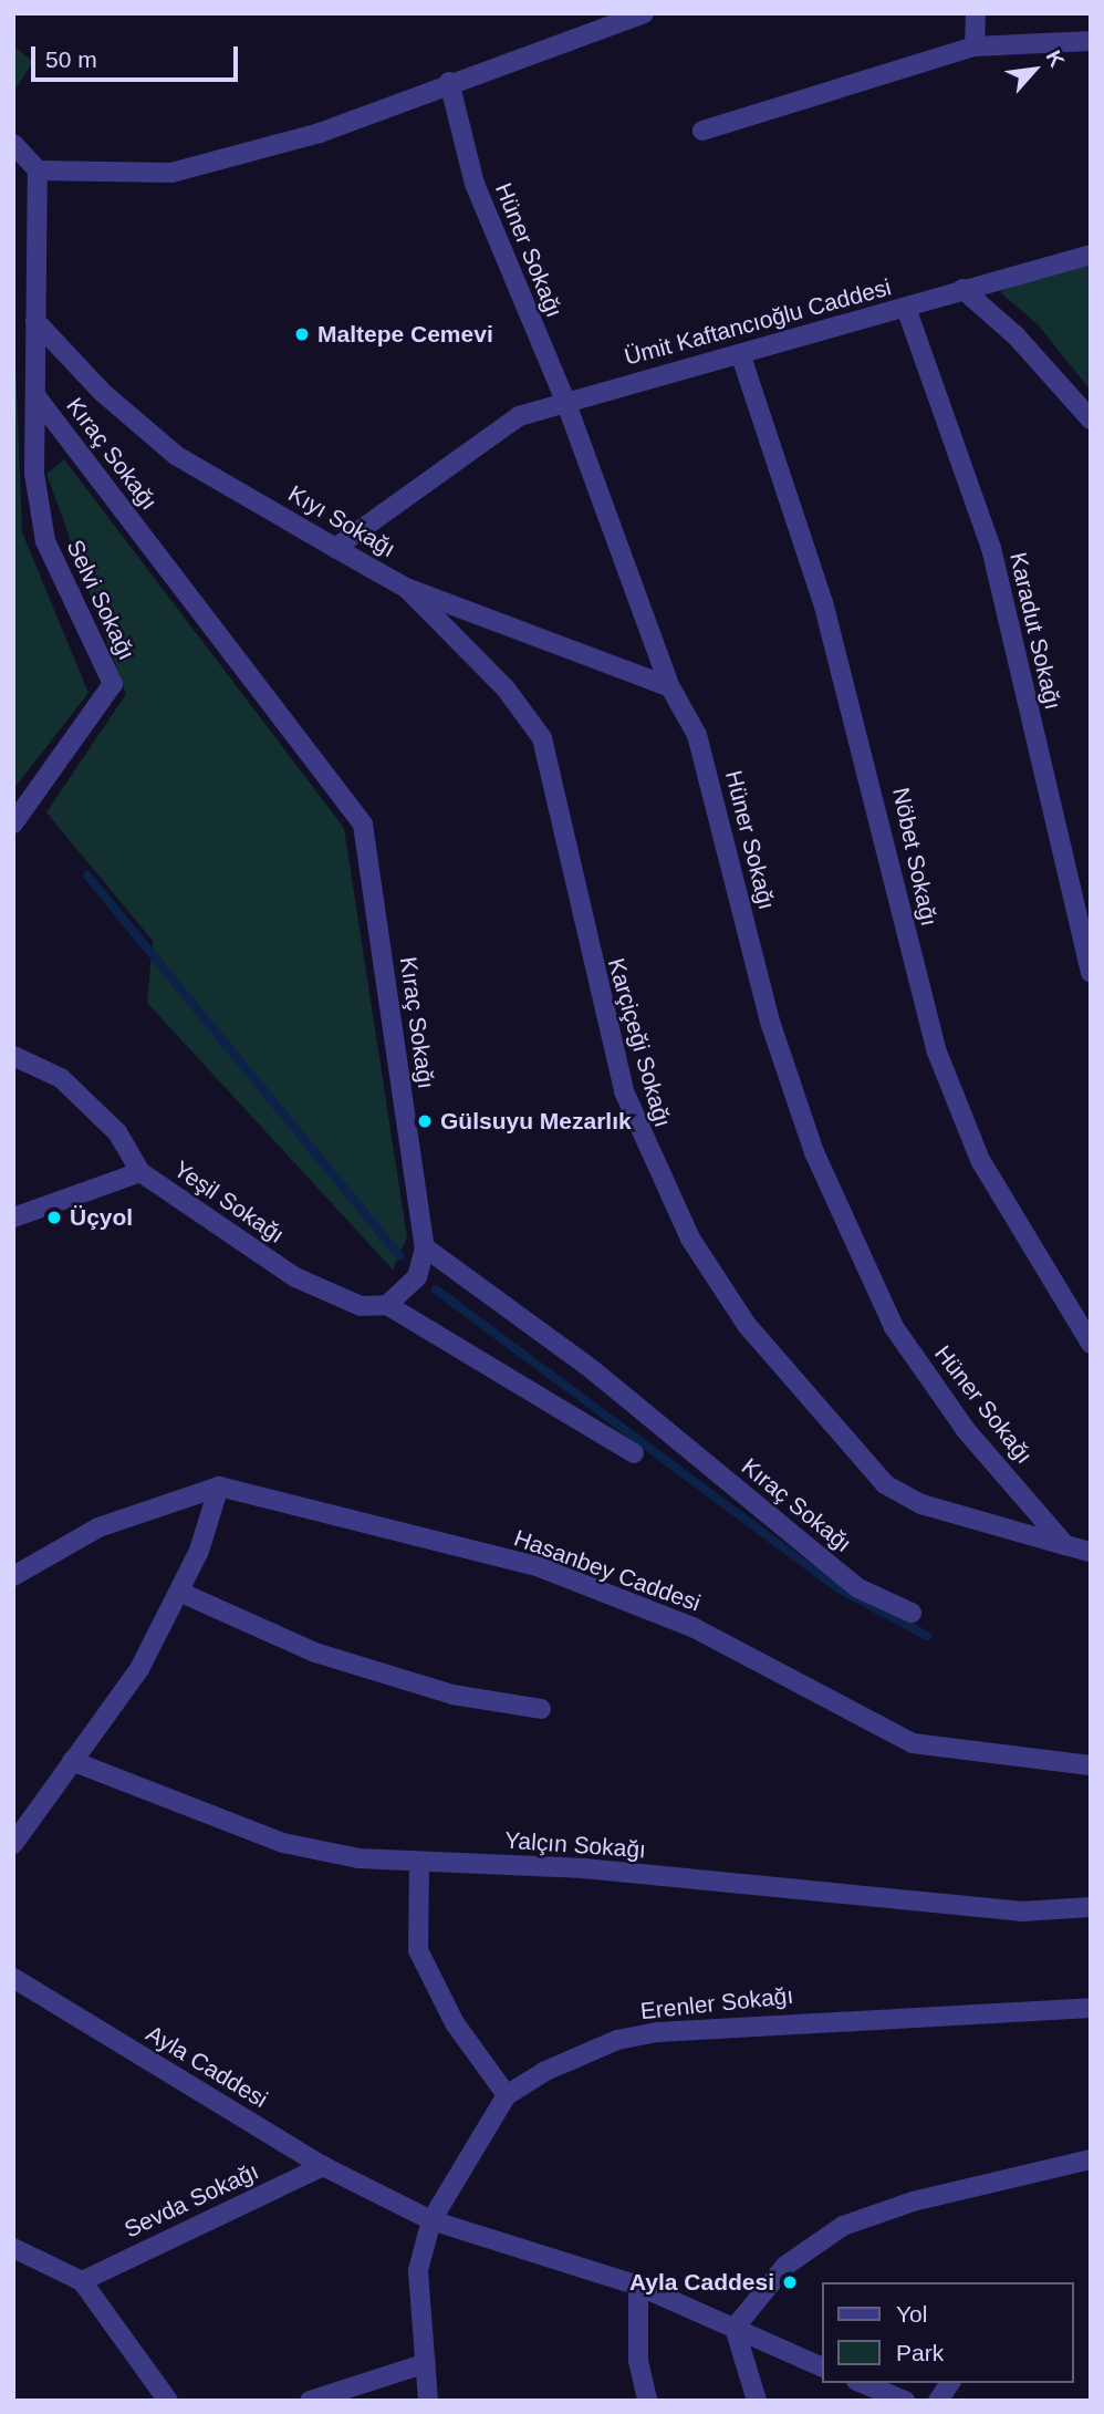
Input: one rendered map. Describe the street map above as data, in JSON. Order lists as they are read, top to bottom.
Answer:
{
  "streets": {
    "street": [
      "Hüner Sokağı",
      "Ümit Kaftancıoğlu Caddesi",
      "Kıraç Sokağı",
      "Kıyı Sokağı",
      "Selvi Sokağı",
      "Karadut Sokağı",
      "Nöbet Sokağı",
      "Karçiçeği Sokağı",
      "Yeşil Sokağı",
      "Hasanbey Caddesi",
      "Yalçın Sokağı",
      "Erenler Sokağı",
      "Ayla Caddesi",
      "Sevda Sokağı"
    ]
  },
  "crossings": [
    ["Hüner Sokağı", "Ümit Kaftancıoğlu Caddesi"],
    ["Hüner Sokağı", "Kıyı Sokağı"],
    ["Hüner Sokağı", "Karçiçeği Sokağı"],
    ["Ümit Kaftancıoğlu Caddesi", "Kıyı Sokağı"],
    ["Ümit Kaftancıoğlu Caddesi", "Karadut Sokağı"],
    ["Ümit Kaftancıoğlu Caddesi", "Nöbet Sokağı"],
    ["Kıraç Sokağı", "Selvi Sokağı"],
    ["Kıyı Sokağı", "Selvi Sokağı"],
    ["Kıyı Sokağı", "Karçiçeği Sokağı"],
    ["Erenler Sokağı", "Ayla Caddesi"],
    ["Ayla Caddesi", "Sevda Sokağı"]
  ],
  "places": [
    "Maltepe Cemevi",
    "Gülsuyu Mezarlık",
    "Üçyol",
    "Ayla Caddesi"
  ],
  "legend": ["Yol", "Park"],
  "scale_bar": "50 m",
  "north": "top right"
}
